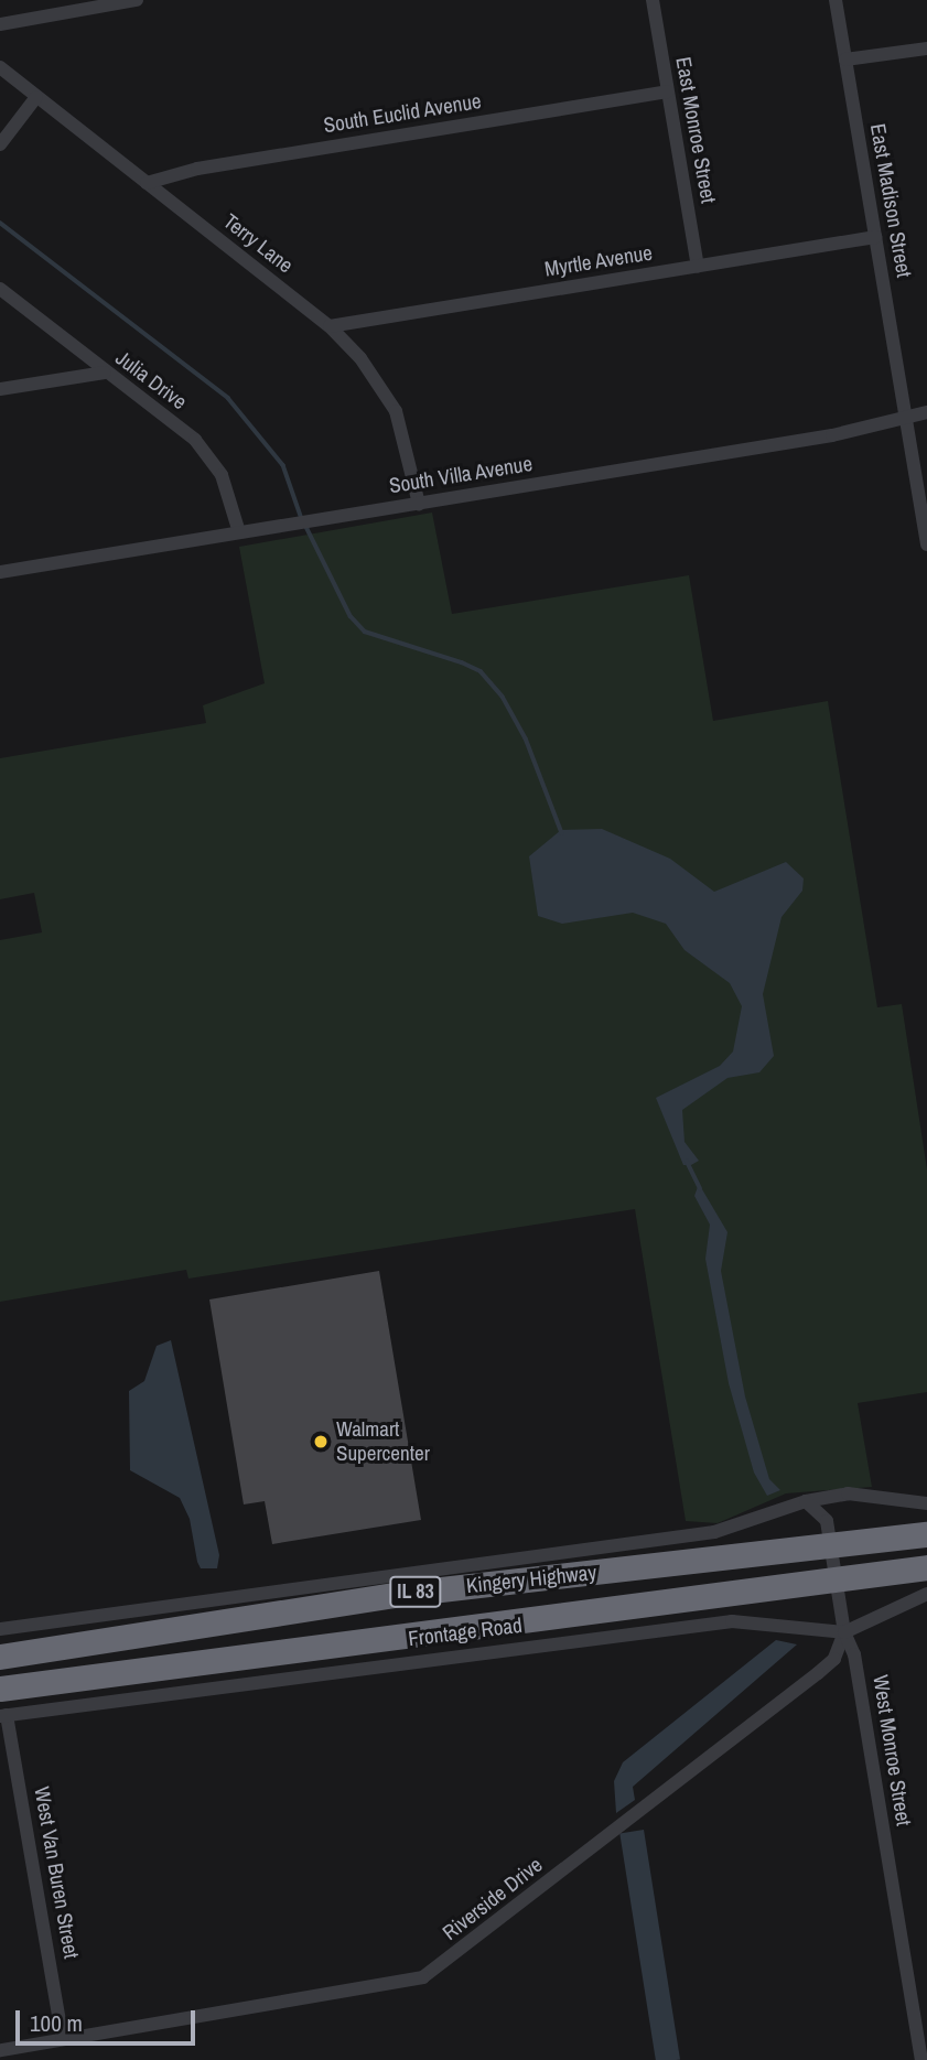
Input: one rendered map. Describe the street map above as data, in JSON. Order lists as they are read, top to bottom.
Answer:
{
  "streets": {
    "highway": ["Kingery Highway", "IL 83"],
    "street": [
      "South Euclid Avenue",
      "East Monroe Street",
      "East Madison Street",
      "Terry Lane",
      "Myrtle Avenue",
      "Julia Drive",
      "South Villa Avenue",
      "Frontage Road",
      "West Monroe Street",
      "West Van Buren Street",
      "Riverside Drive"
    ]
  },
  "crossings": [
    ["South Euclid Avenue", "East Monroe Street"],
    ["South Euclid Avenue", "Terry Lane"],
    ["East Monroe Street", "Myrtle Avenue"],
    ["East Madison Street", "Myrtle Avenue"],
    ["East Madison Street", "South Villa Avenue"],
    ["Terry Lane", "Myrtle Avenue"],
    ["Terry Lane", "South Villa Avenue"],
    ["Julia Drive", "South Villa Avenue"],
    ["Frontage Road", "West Monroe Street"],
    ["Frontage Road", "West Van Buren Street"],
    ["Frontage Road", "Riverside Drive"],
    ["West Monroe Street", "Riverside Drive"],
    ["West Van Buren Street", "Riverside Drive"]
  ],
  "places": ["Walmart Supercenter"],
  "scale_bar": "100 m"
}
